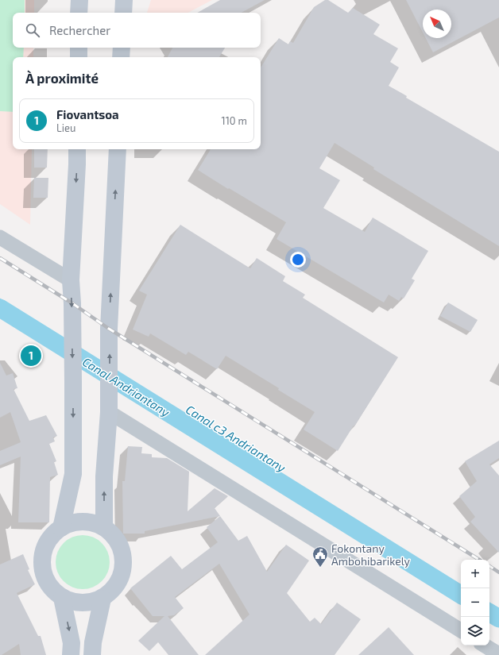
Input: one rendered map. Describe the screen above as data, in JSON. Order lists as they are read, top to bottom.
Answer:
{
  "water": ["Canal Andriantany", "Canal c3 Andriantany"],
  "places": {
    "public building": ["Fokontany Ambohibarikely"]
  },
  "north": "top left",
  "page": {
    "search": "Rechercher",
    "heading": "À proximité",
    "list": [
      {
        "mark": "1",
        "name": "Fiovantsoa",
        "note": "Lieu",
        "value": "110 m"
      }
    ],
    "pins": "1",
    "map_buttons": ["+", "−"]
  }
}
